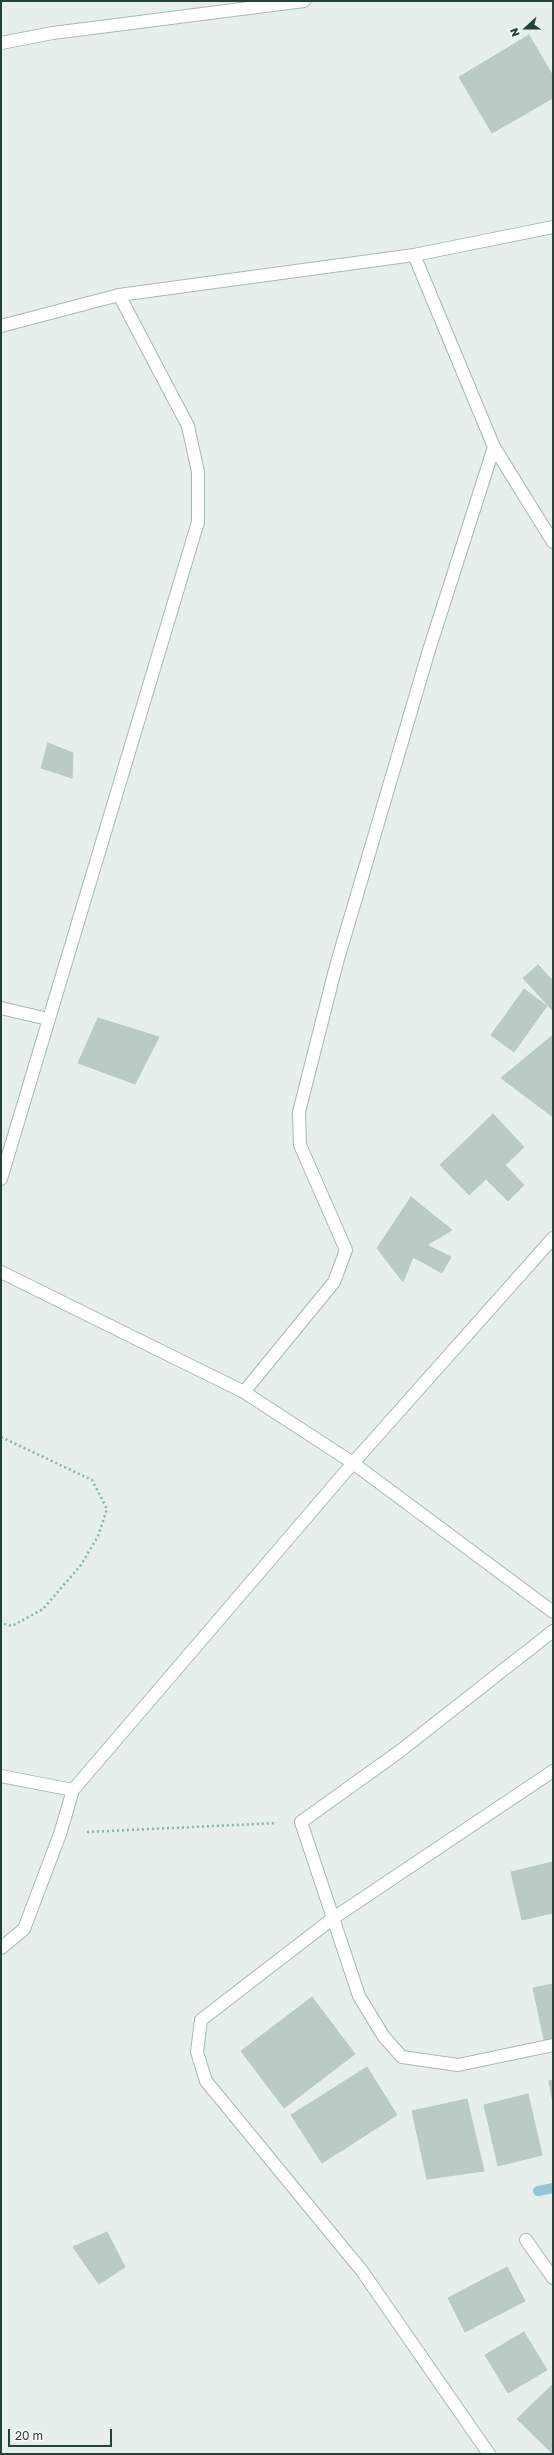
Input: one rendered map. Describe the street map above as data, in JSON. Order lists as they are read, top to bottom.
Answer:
{
  "scale_bar": "20 m",
  "north": "left"
}
